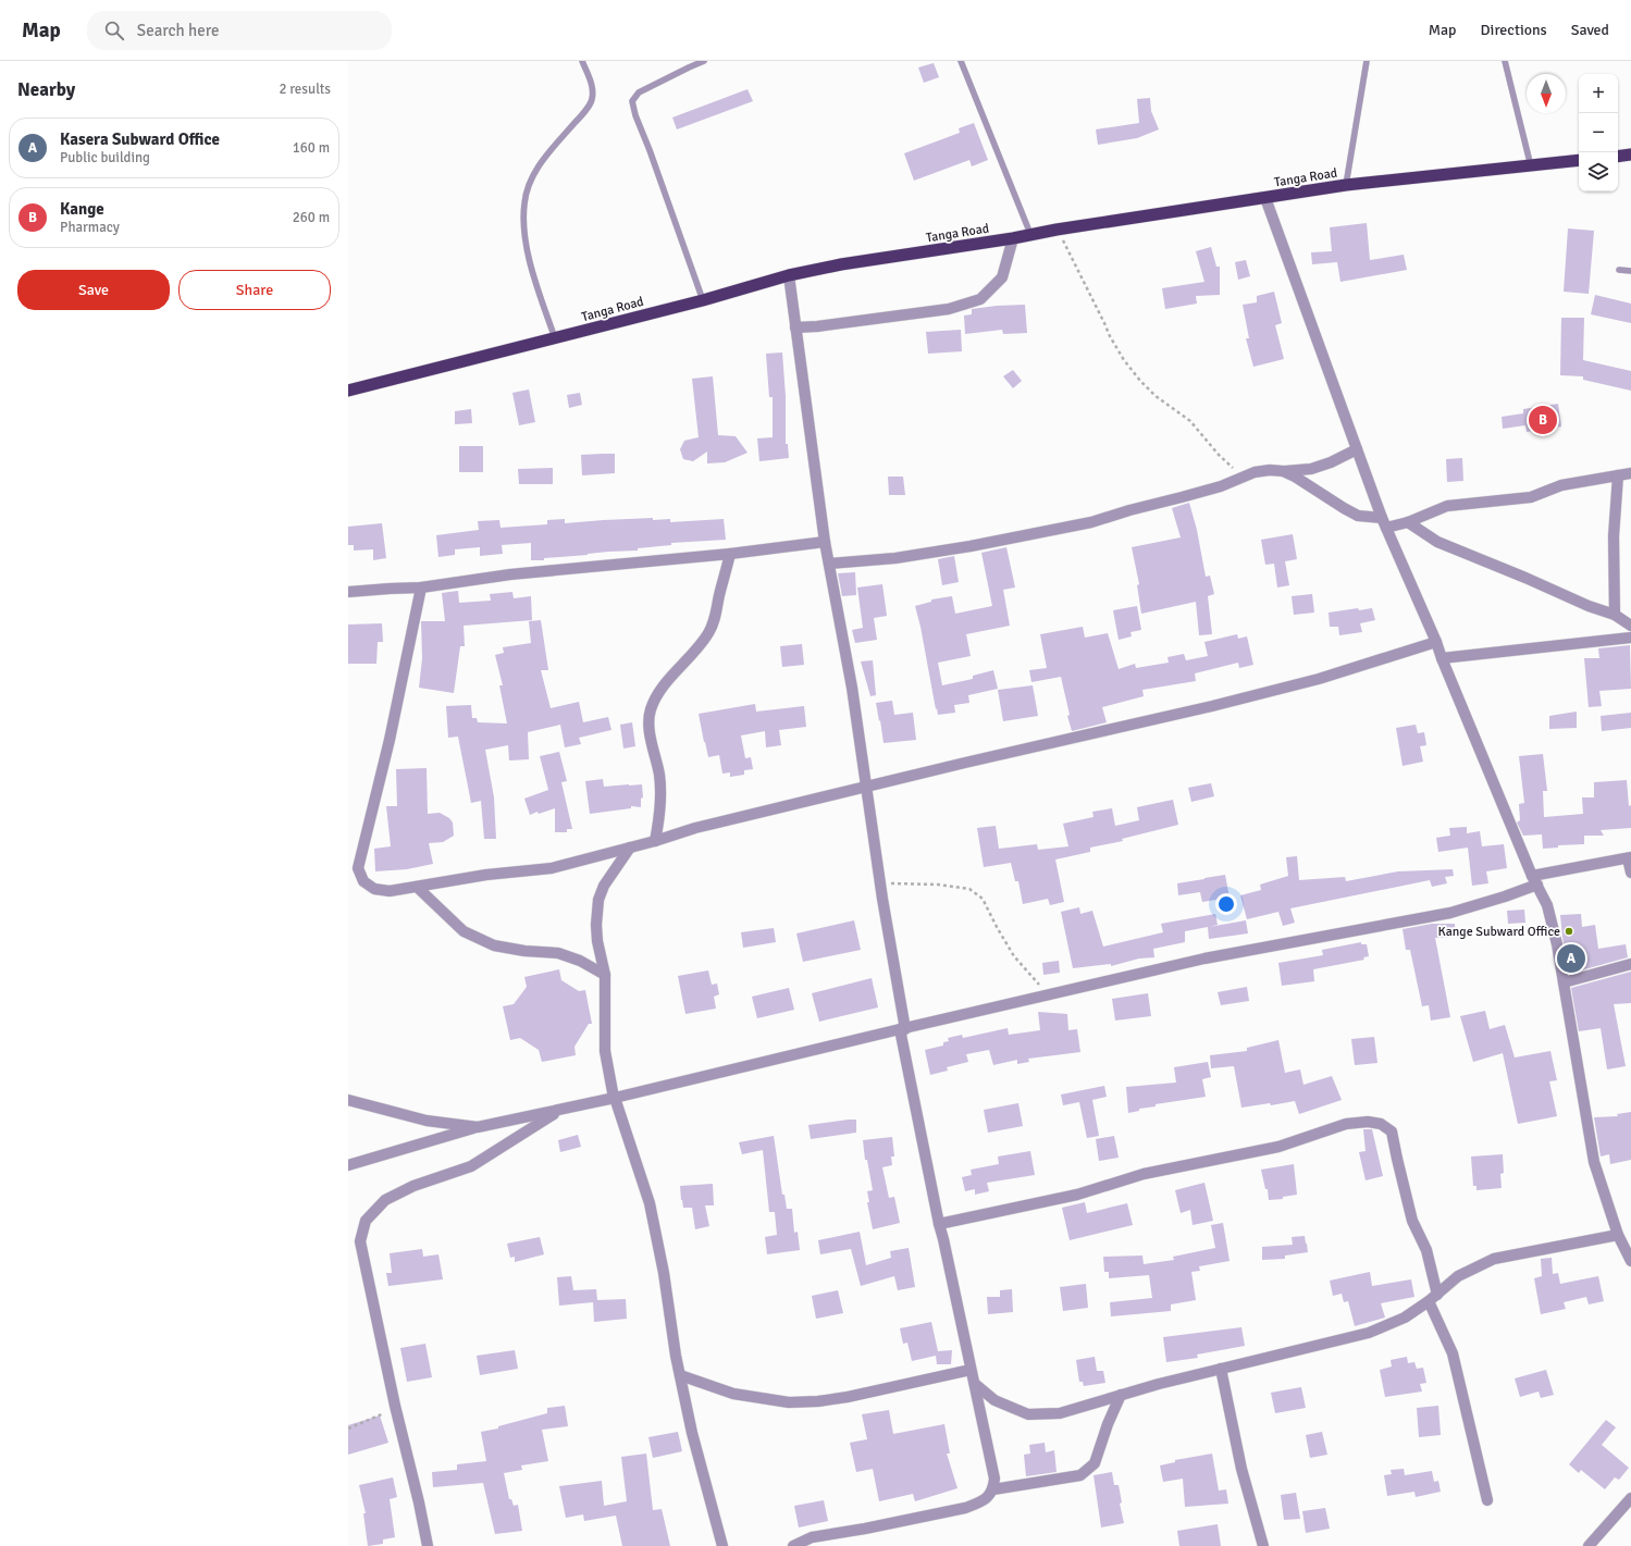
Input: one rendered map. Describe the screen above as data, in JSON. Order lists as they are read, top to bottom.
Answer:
{
  "streets": {
    "highway": ["Tanga Road"]
  },
  "places": ["Kange Subward Office"],
  "north": "bottom",
  "page": {
    "header": "Map",
    "search": "Search here",
    "nav": ["Map", "Directions", "Saved"],
    "heading": ["Nearby", "2 results"],
    "map_buttons": ["+", "−"],
    "list": [
      {
        "mark": "A",
        "name": "Kasera Subward Office",
        "note": "Public building",
        "value": "160 m"
      },
      {
        "mark": "B",
        "name": "Kange",
        "note": "Pharmacy",
        "value": "260 m"
      }
    ],
    "buttons": ["Save", "Share"],
    "pins": ["B", "A"]
  }
}
